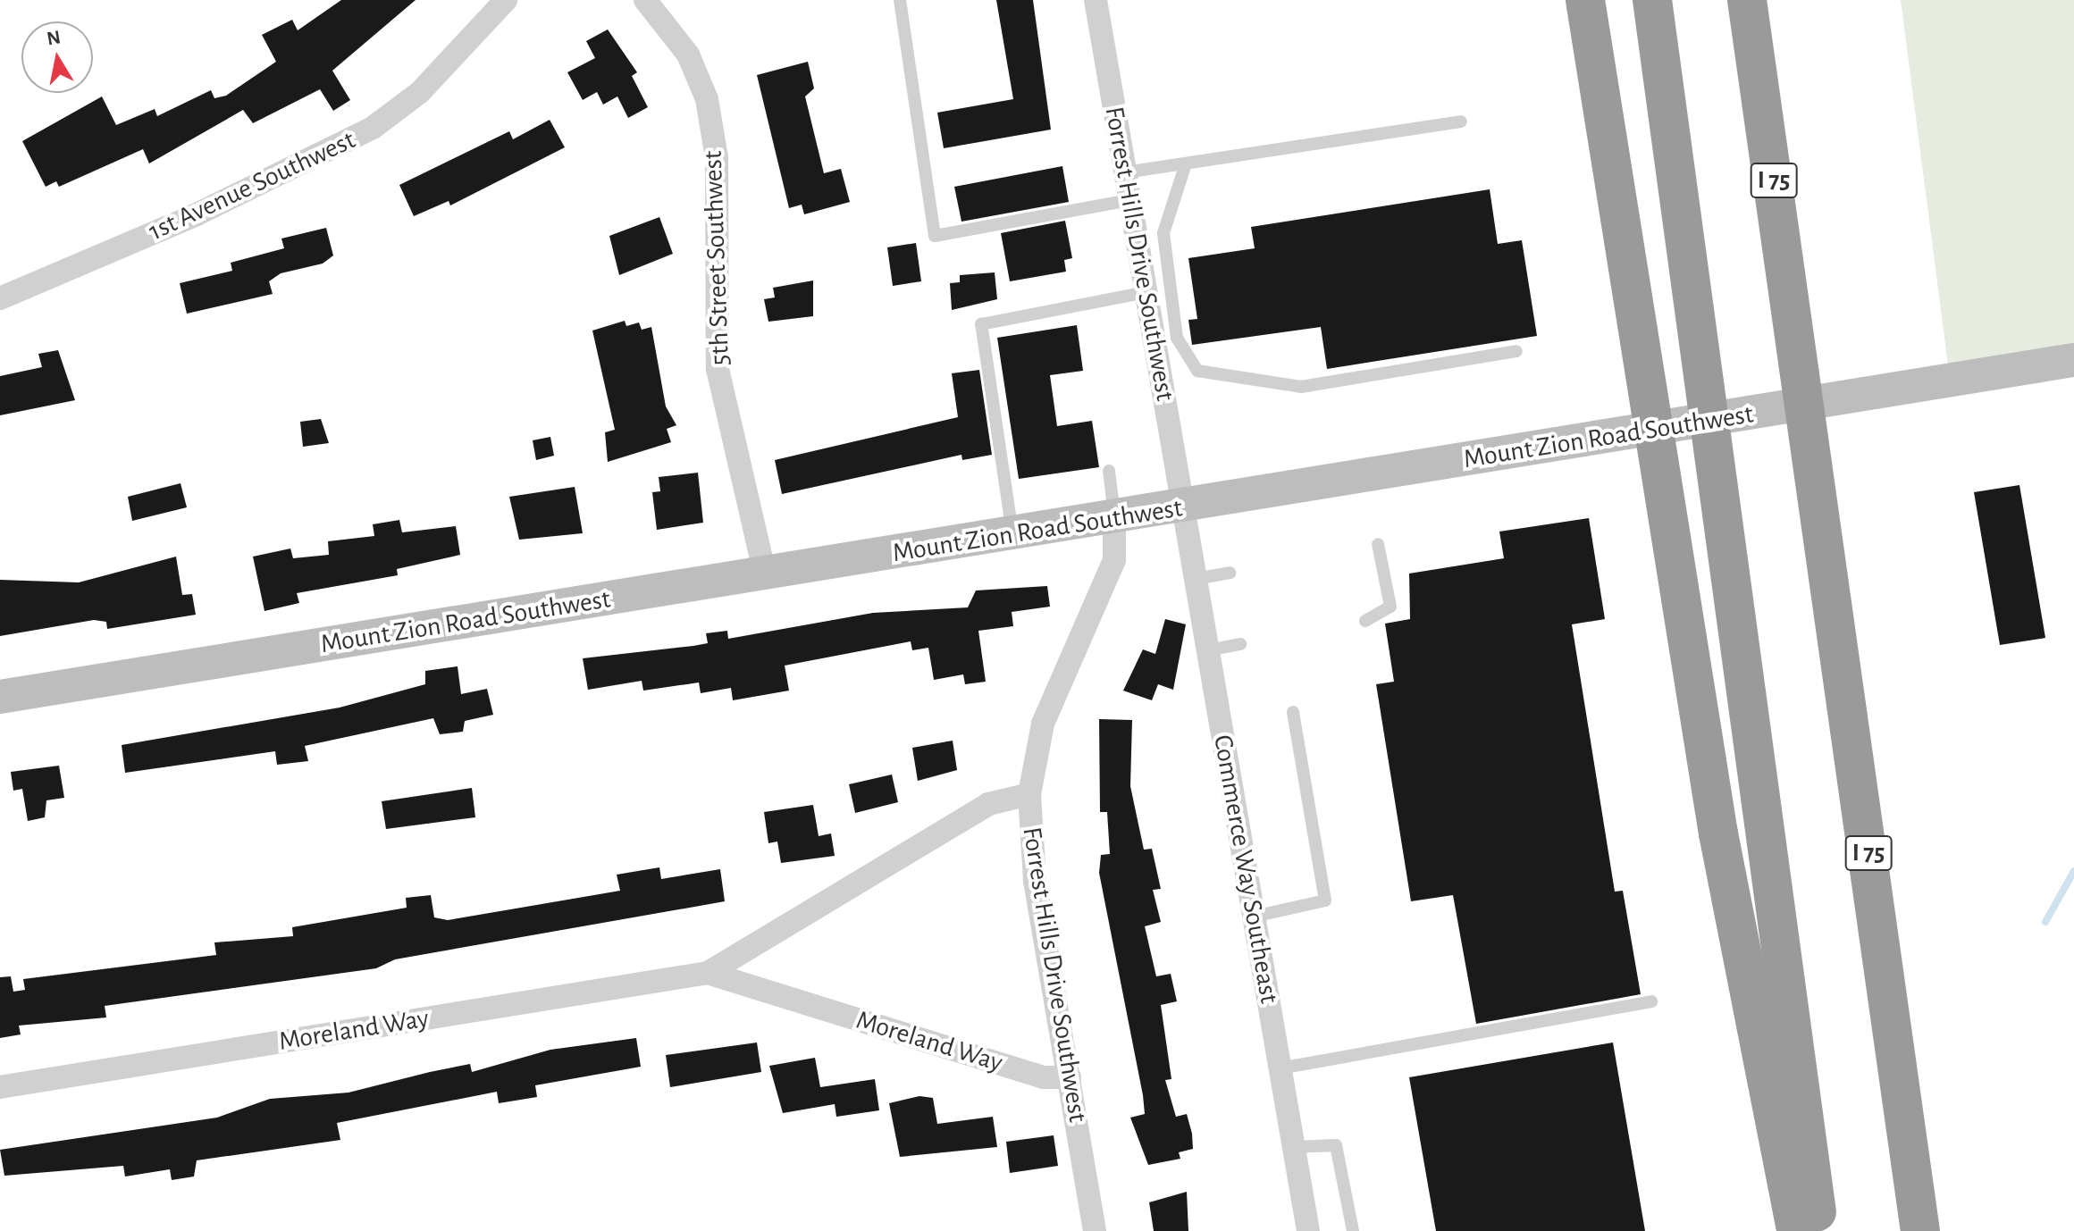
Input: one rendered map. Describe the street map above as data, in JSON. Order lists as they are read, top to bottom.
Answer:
{
  "streets": {
    "highway": ["I 75"],
    "street": [
      "1st Avenue Southwest",
      "Forrest Hills Drive Southwest",
      "5th Street Southwest",
      "Mount Zion Road Southwest",
      "Commerce Way Southeast",
      "Moreland Way"
    ]
  },
  "crossings": [
    ["Forrest Hills Drive Southwest", "Mount Zion Road Southwest"],
    ["Forrest Hills Drive Southwest", "Commerce Way Southeast"],
    ["Forrest Hills Drive Southwest", "Moreland Way"],
    ["5th Street Southwest", "Mount Zion Road Southwest"],
    ["Mount Zion Road Southwest", "Commerce Way Southeast"]
  ],
  "north": "top"
}
